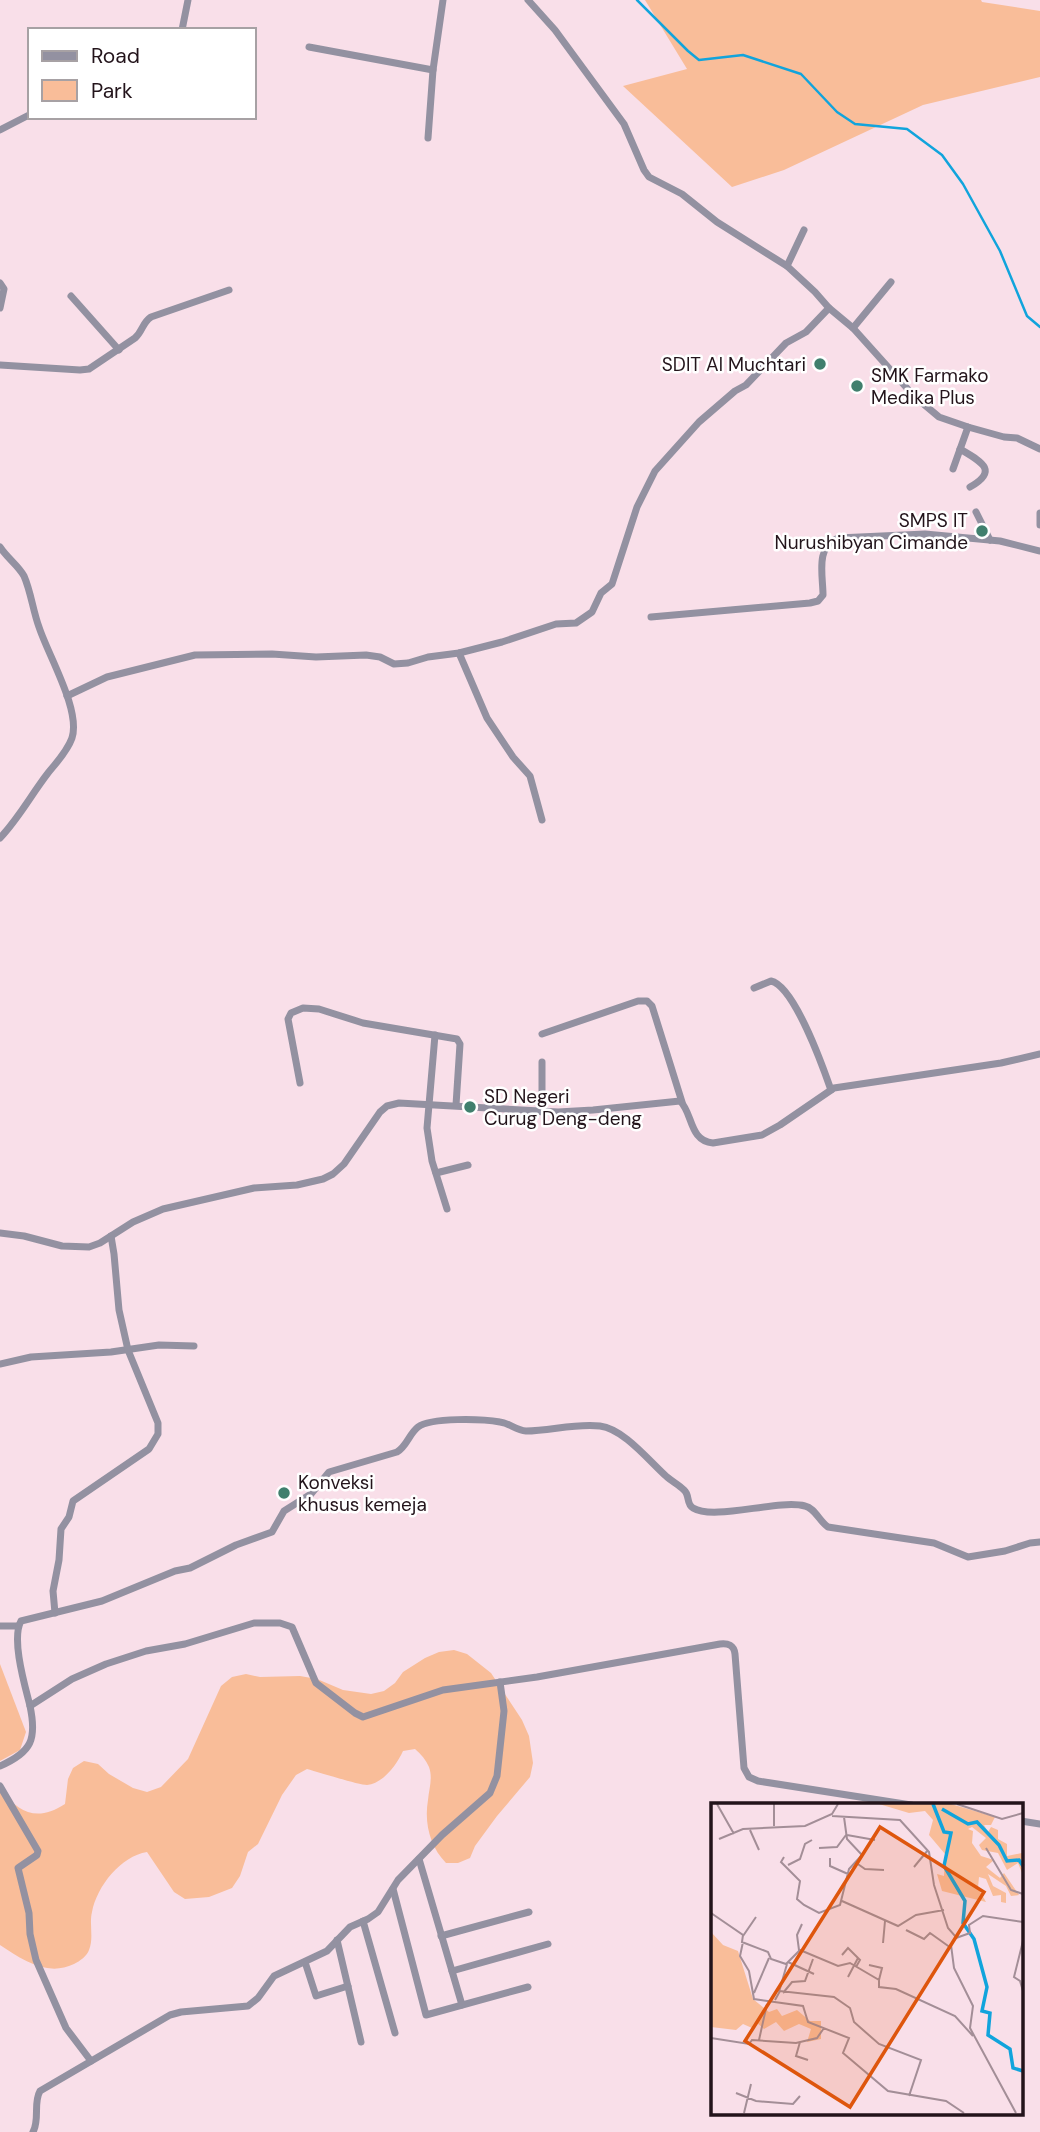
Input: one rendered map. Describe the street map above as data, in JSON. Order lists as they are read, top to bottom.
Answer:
{
  "places": [
    "SDIT Al Muchtari",
    "SMK Farmako Medika Plus",
    "SMPS IT Nurushibyan Cimande",
    "SD Negeri Curug Deng-deng",
    "Konveksi khusus kemeja"
  ],
  "legend": ["Road", "Park"]
}
